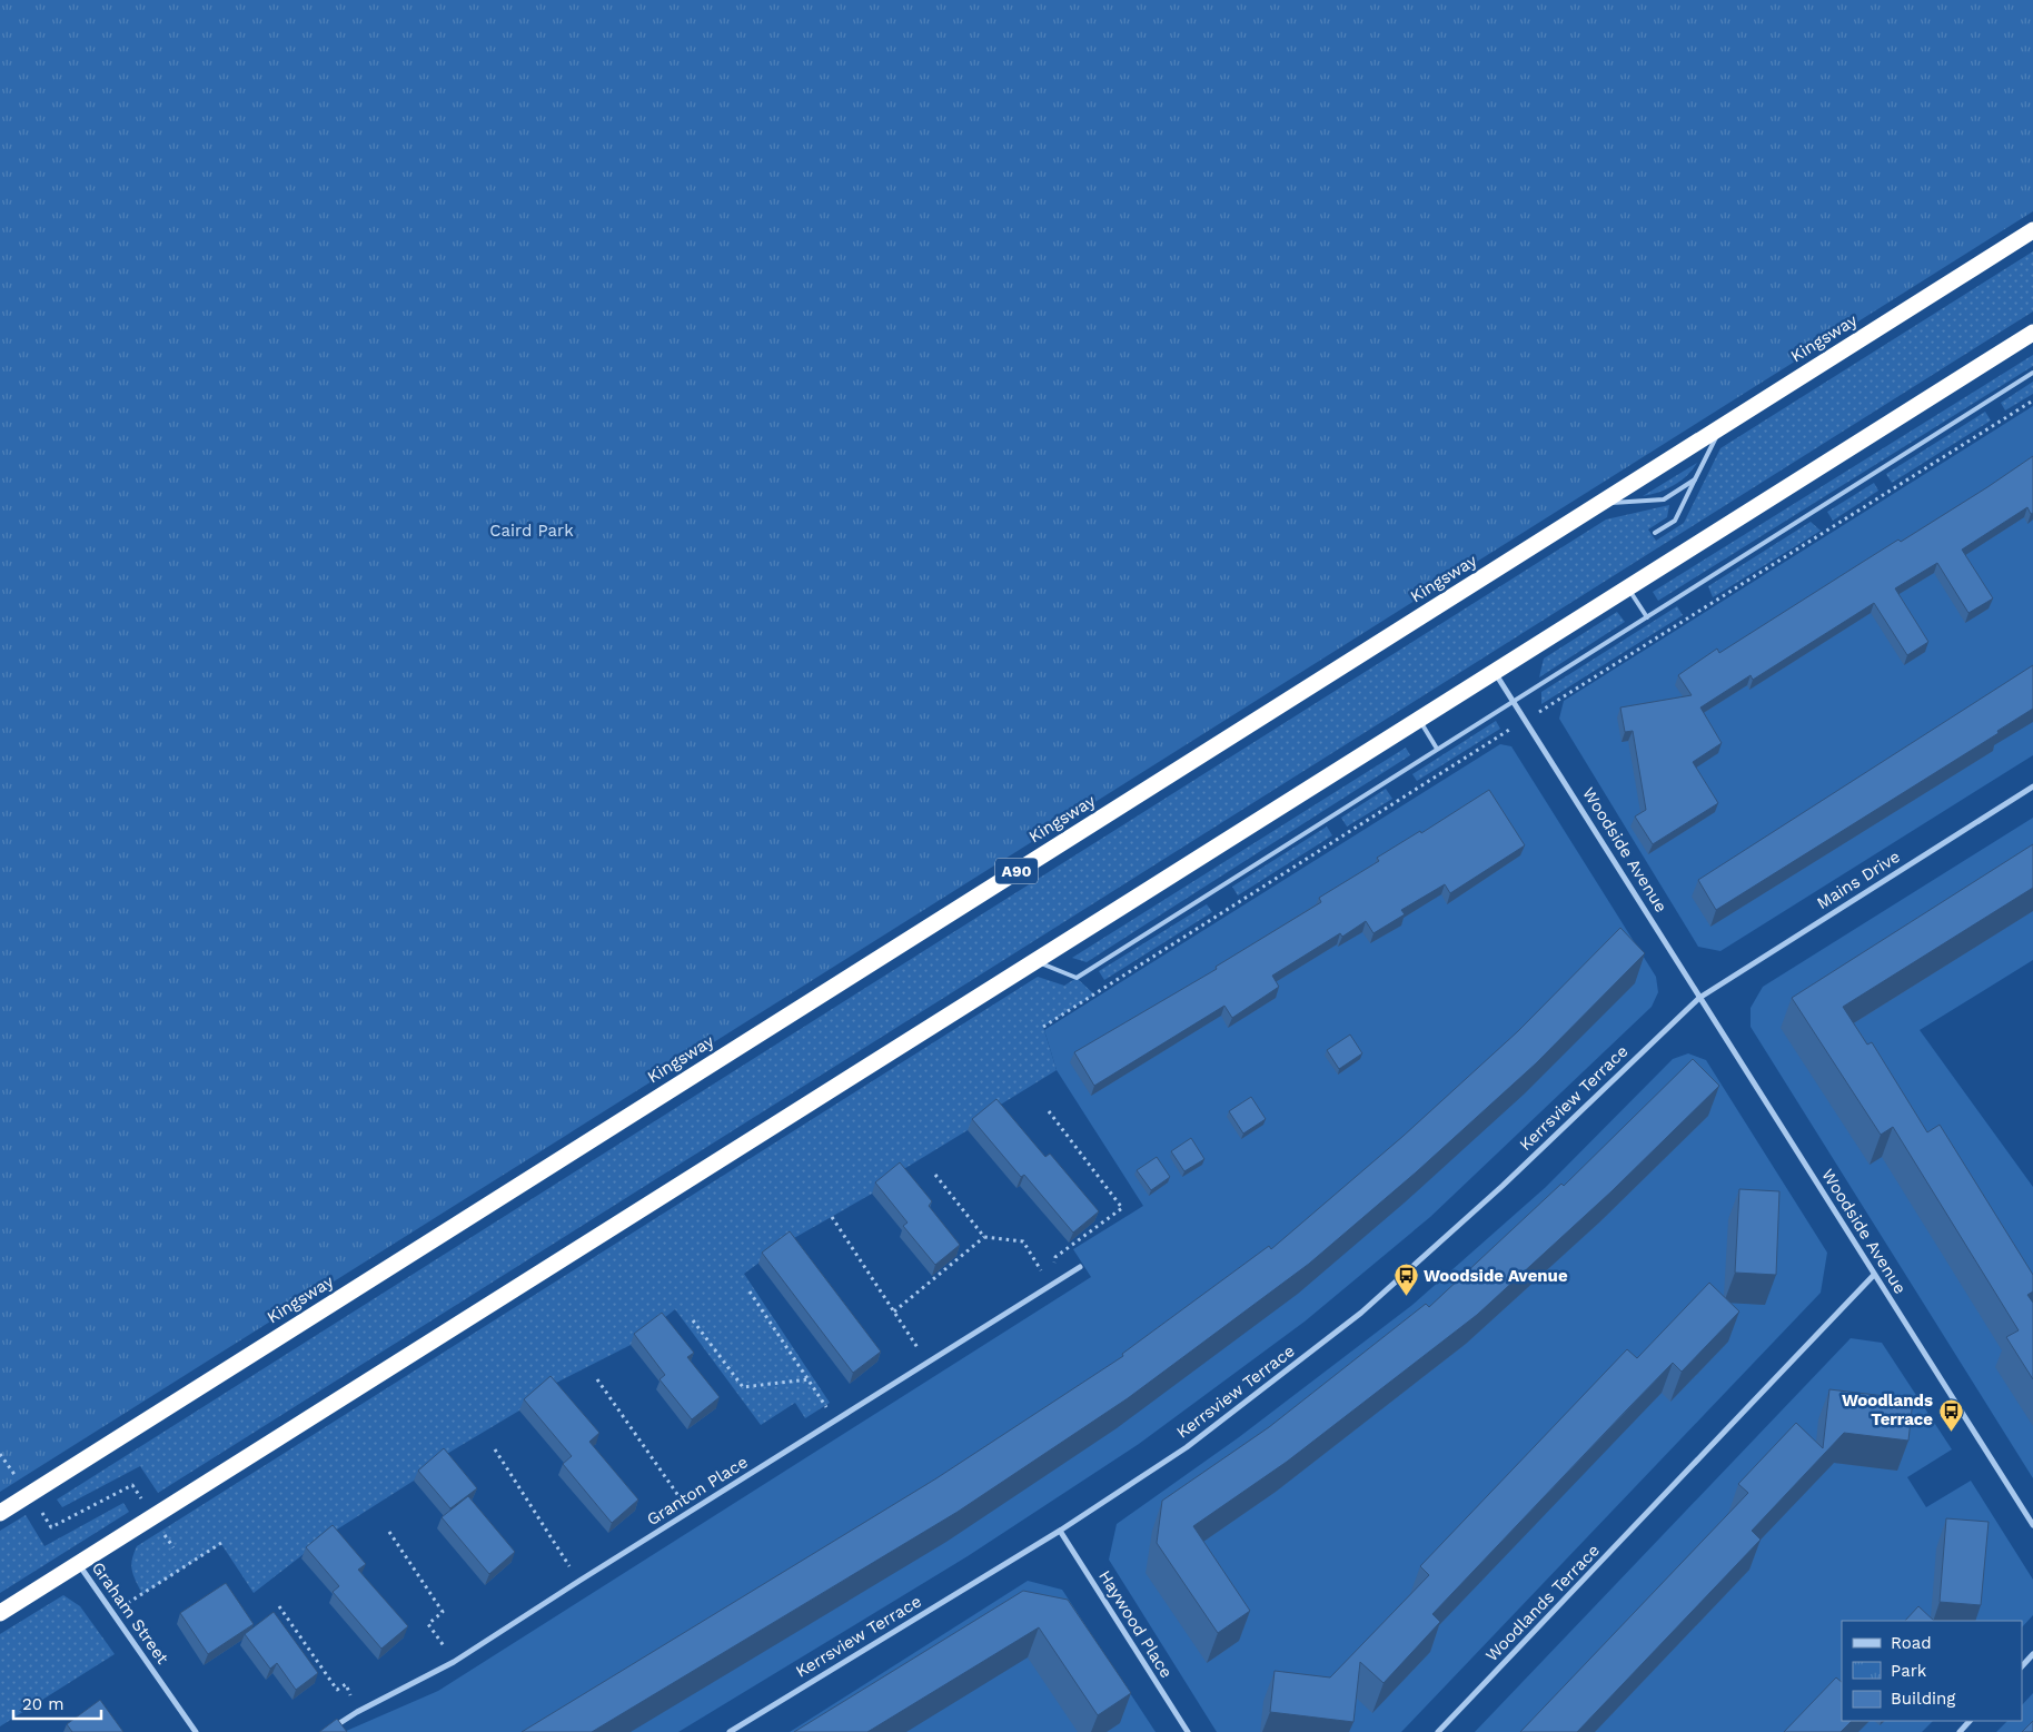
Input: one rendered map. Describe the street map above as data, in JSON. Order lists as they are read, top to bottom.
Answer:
{
  "streets": {
    "highway": ["Kingsway", "A90"],
    "street": [
      "Woodside Avenue",
      "Mains Drive",
      "Kerrsview Terrace",
      "Granton Place",
      "Woodlands Terrace",
      "Graham Street",
      "Haywood Place"
    ]
  },
  "crossings": [
    ["Woodside Avenue", "Mains Drive"],
    ["Woodside Avenue", "Kerrsview Terrace"],
    ["Woodside Avenue", "Woodlands Terrace"],
    ["Mains Drive", "Kerrsview Terrace"],
    ["Kerrsview Terrace", "Haywood Place"]
  ],
  "parks": ["Caird Park"],
  "places": {
    "bus stop": ["Woodside Avenue", "Woodlands Terrace"]
  },
  "legend": ["Road", "Park", "Building"],
  "scale_bar": "20 m"
}
